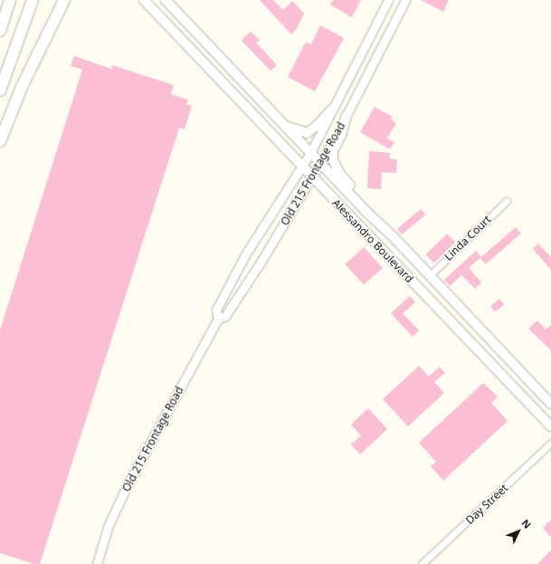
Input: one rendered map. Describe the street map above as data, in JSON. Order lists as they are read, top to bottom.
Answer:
{
  "streets": {
    "main road": ["Alessandro Boulevard"],
    "street": ["Old 215 Frontage Road", "Linda Court", "Day Street"]
  },
  "crossings": [
    ["Old 215 Frontage Road", "Alessandro Boulevard"],
    ["Linda Court", "Alessandro Boulevard"]
  ],
  "north": "top right"
}
